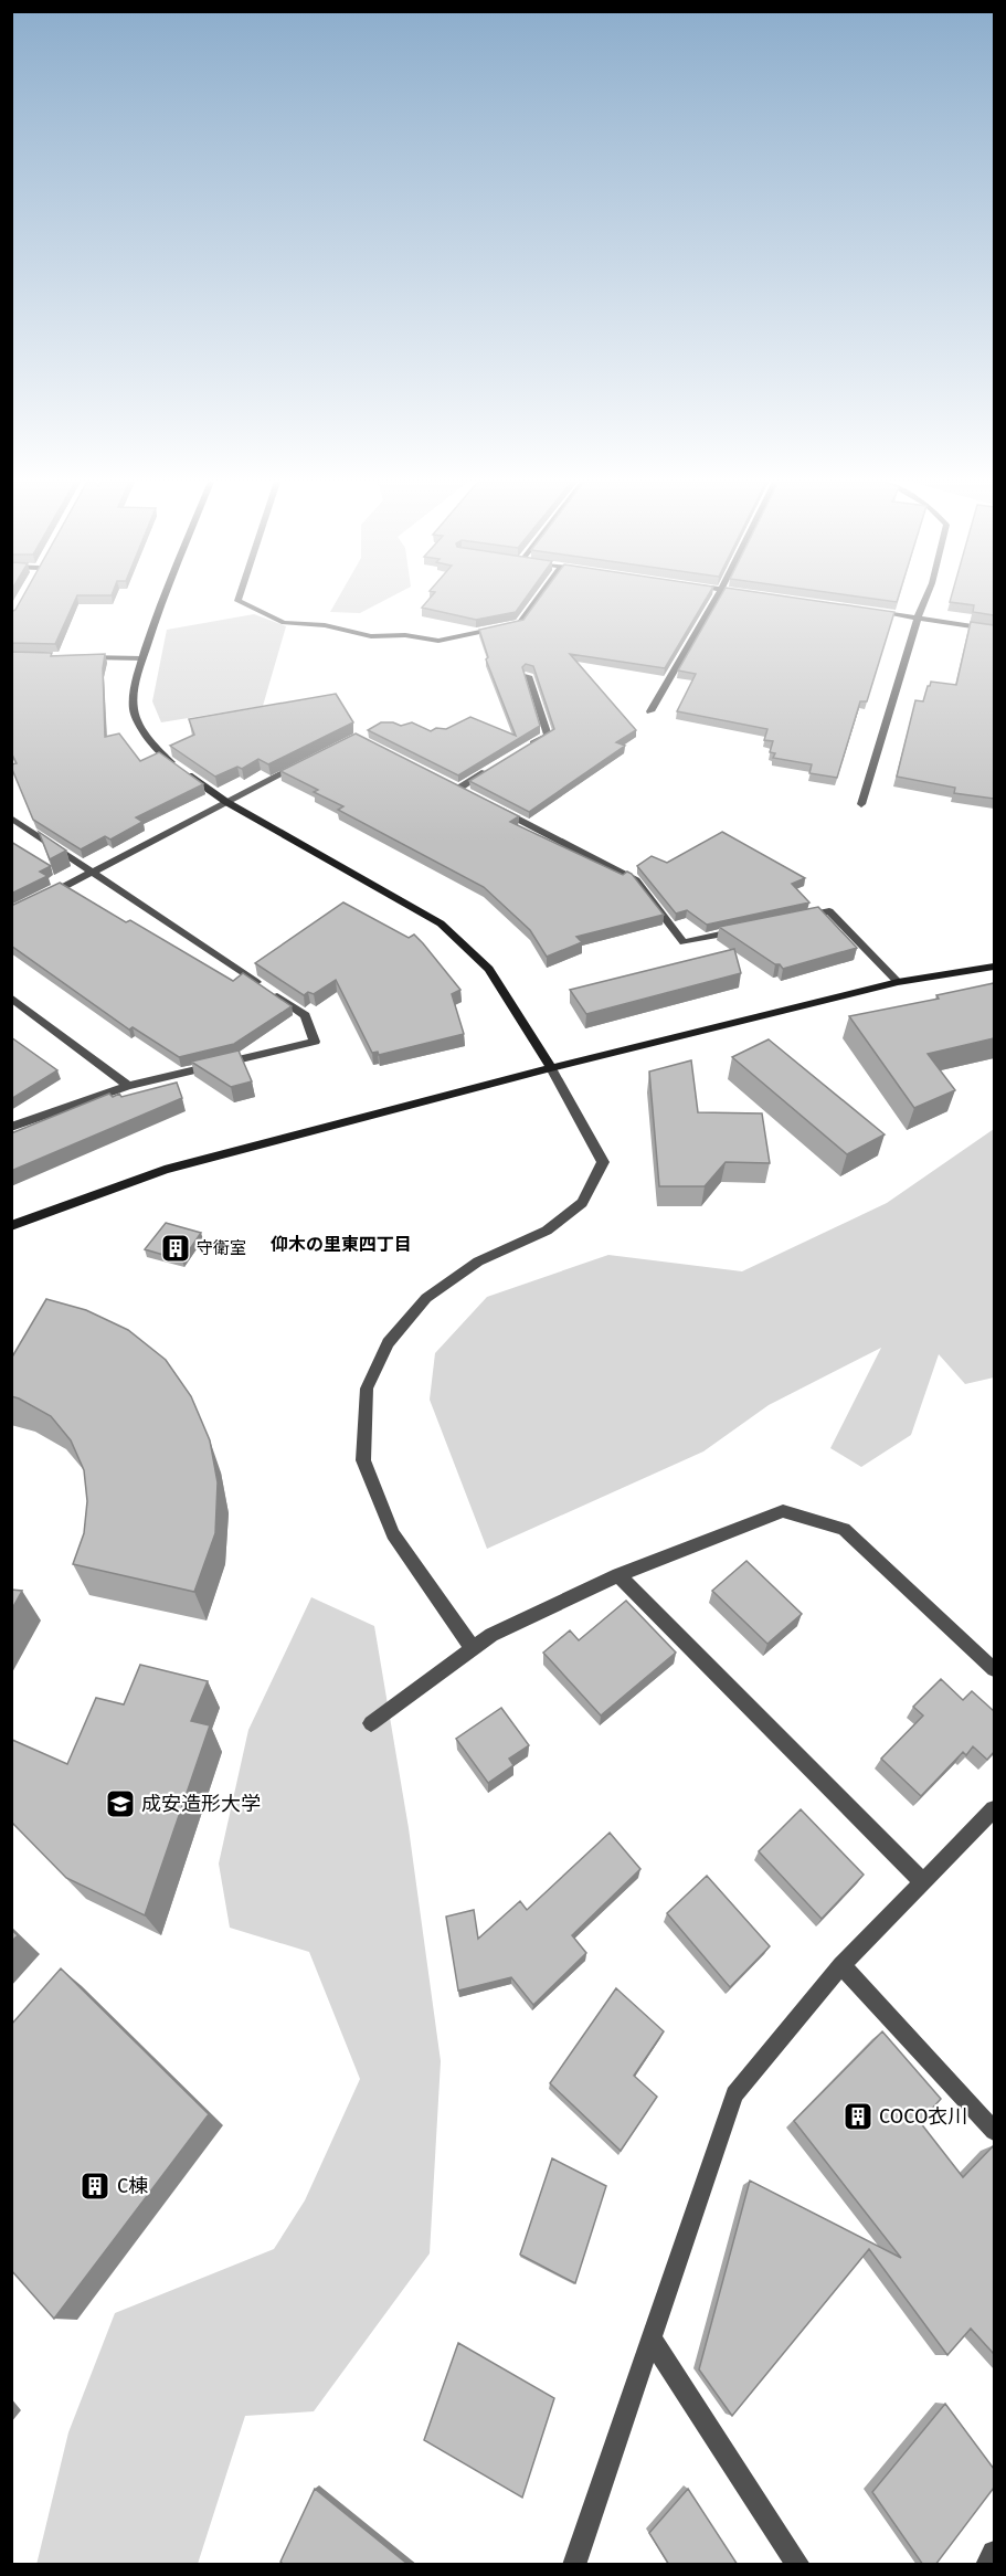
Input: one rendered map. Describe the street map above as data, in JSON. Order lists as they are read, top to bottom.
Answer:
{
  "districts": ["仰木の里東四丁目"],
  "places": {
    "building": ["守衛室", "COCO衣川", "C棟"],
    "school or university": ["成安造形大学"]
  }
}
